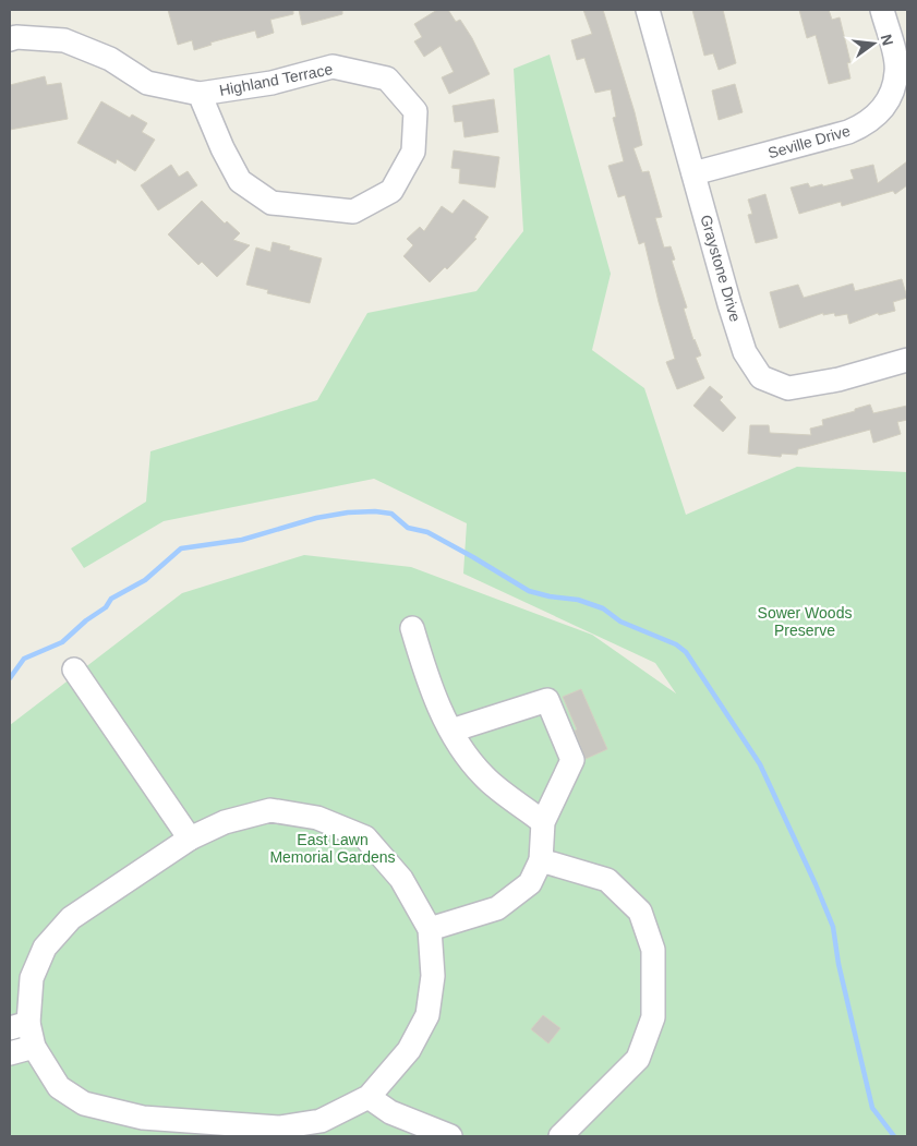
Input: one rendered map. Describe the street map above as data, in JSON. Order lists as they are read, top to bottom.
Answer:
{
  "streets": {
    "street": ["Highland Terrace", "Seville Drive", "Graystone Drive"]
  },
  "crossings": [
    ["Seville Drive", "Graystone Drive"]
  ],
  "parks": ["Sower Woods Preserve", "East Lawn Memorial Gardens"],
  "north": "right"
}
